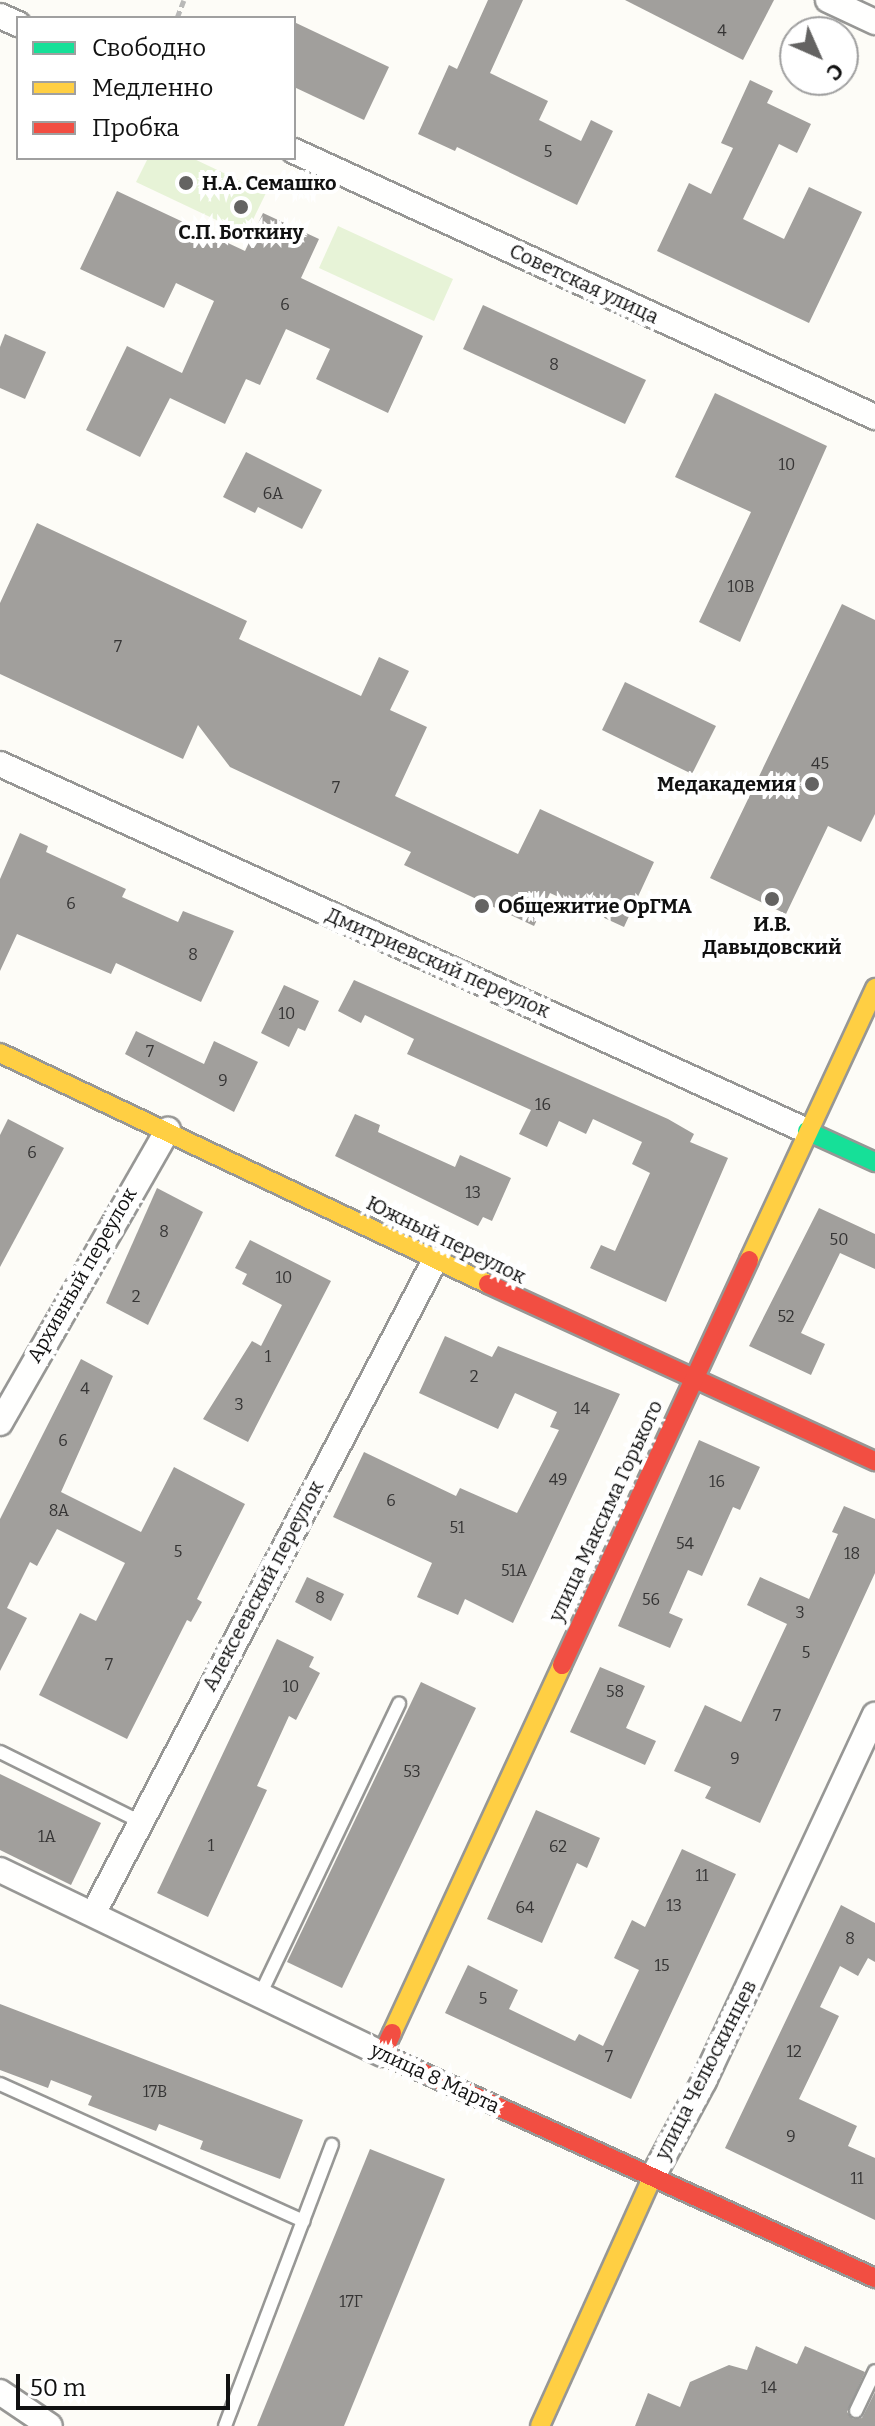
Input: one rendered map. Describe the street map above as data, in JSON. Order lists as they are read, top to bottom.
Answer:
{
  "streets": {
    "main road": [
      "Дмитриевский переулок",
      "Южный переулок",
      "улица Максима Горького",
      "улица Челюскинцев",
      "улица 8 Марта"
    ],
    "street": ["Советская улица", "Архивный переулок", "Алексеевский переулок"]
  },
  "crossings": [
    ["Дмитриевский переулок", "улица Максима Горького"],
    ["Южный переулок", "Архивный переулок"],
    ["Южный переулок", "улица Максима Горького"],
    ["Южный переулок", "Алексеевский переулок"],
    ["улица Максима Горького", "улица 8 Марта"],
    ["Алексеевский переулок", "улица 8 Марта"],
    ["улица Челюскинцев", "улица 8 Марта"]
  ],
  "places": [
    "Н.А. Семашко",
    "С.П. Боткину",
    "Медакадемия",
    "И.В. Давыдовский",
    "Общежитие ОрГМА"
  ],
  "house_numbers": [
    "4",
    "5",
    "6",
    "8",
    "10",
    "6А",
    "10В",
    "7",
    "45",
    "7",
    "6",
    "8",
    "10",
    "7",
    "9",
    "16",
    "6",
    "13",
    "8",
    "50",
    "10",
    "2",
    "52",
    "1",
    "2",
    "4",
    "3",
    "14",
    "6",
    "49",
    "16",
    "6",
    "8А",
    "51",
    "54",
    "5",
    "18",
    "51А",
    "8",
    "56",
    "3",
    "5",
    "7",
    "10",
    "58",
    "7",
    "9",
    "53",
    "1А",
    "1",
    "62",
    "11",
    "13",
    "64",
    "8",
    "15",
    "5",
    "12",
    "7",
    "17В",
    "9",
    "11",
    "17Г",
    "14"
  ],
  "legend": ["Свободно", "Медленно", "Пробка"],
  "scale_bar": "50 m",
  "north": "bottom right"
}
